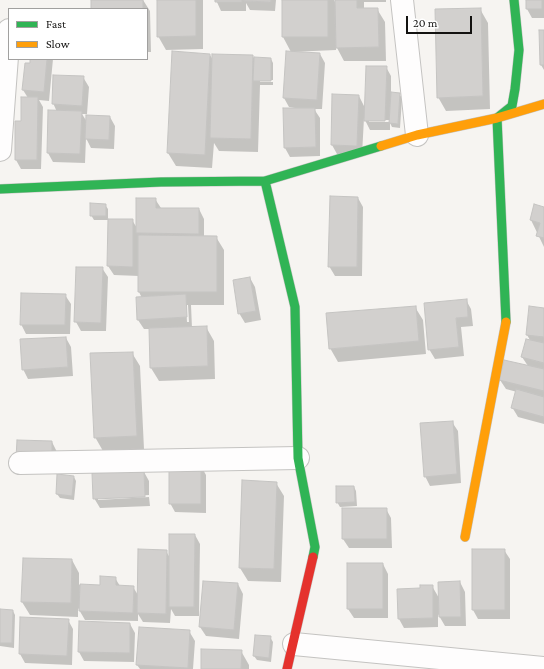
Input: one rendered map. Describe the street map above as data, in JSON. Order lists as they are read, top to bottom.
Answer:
{
  "legend": ["Fast", "Slow"],
  "scale_bar": "20 m"
}
